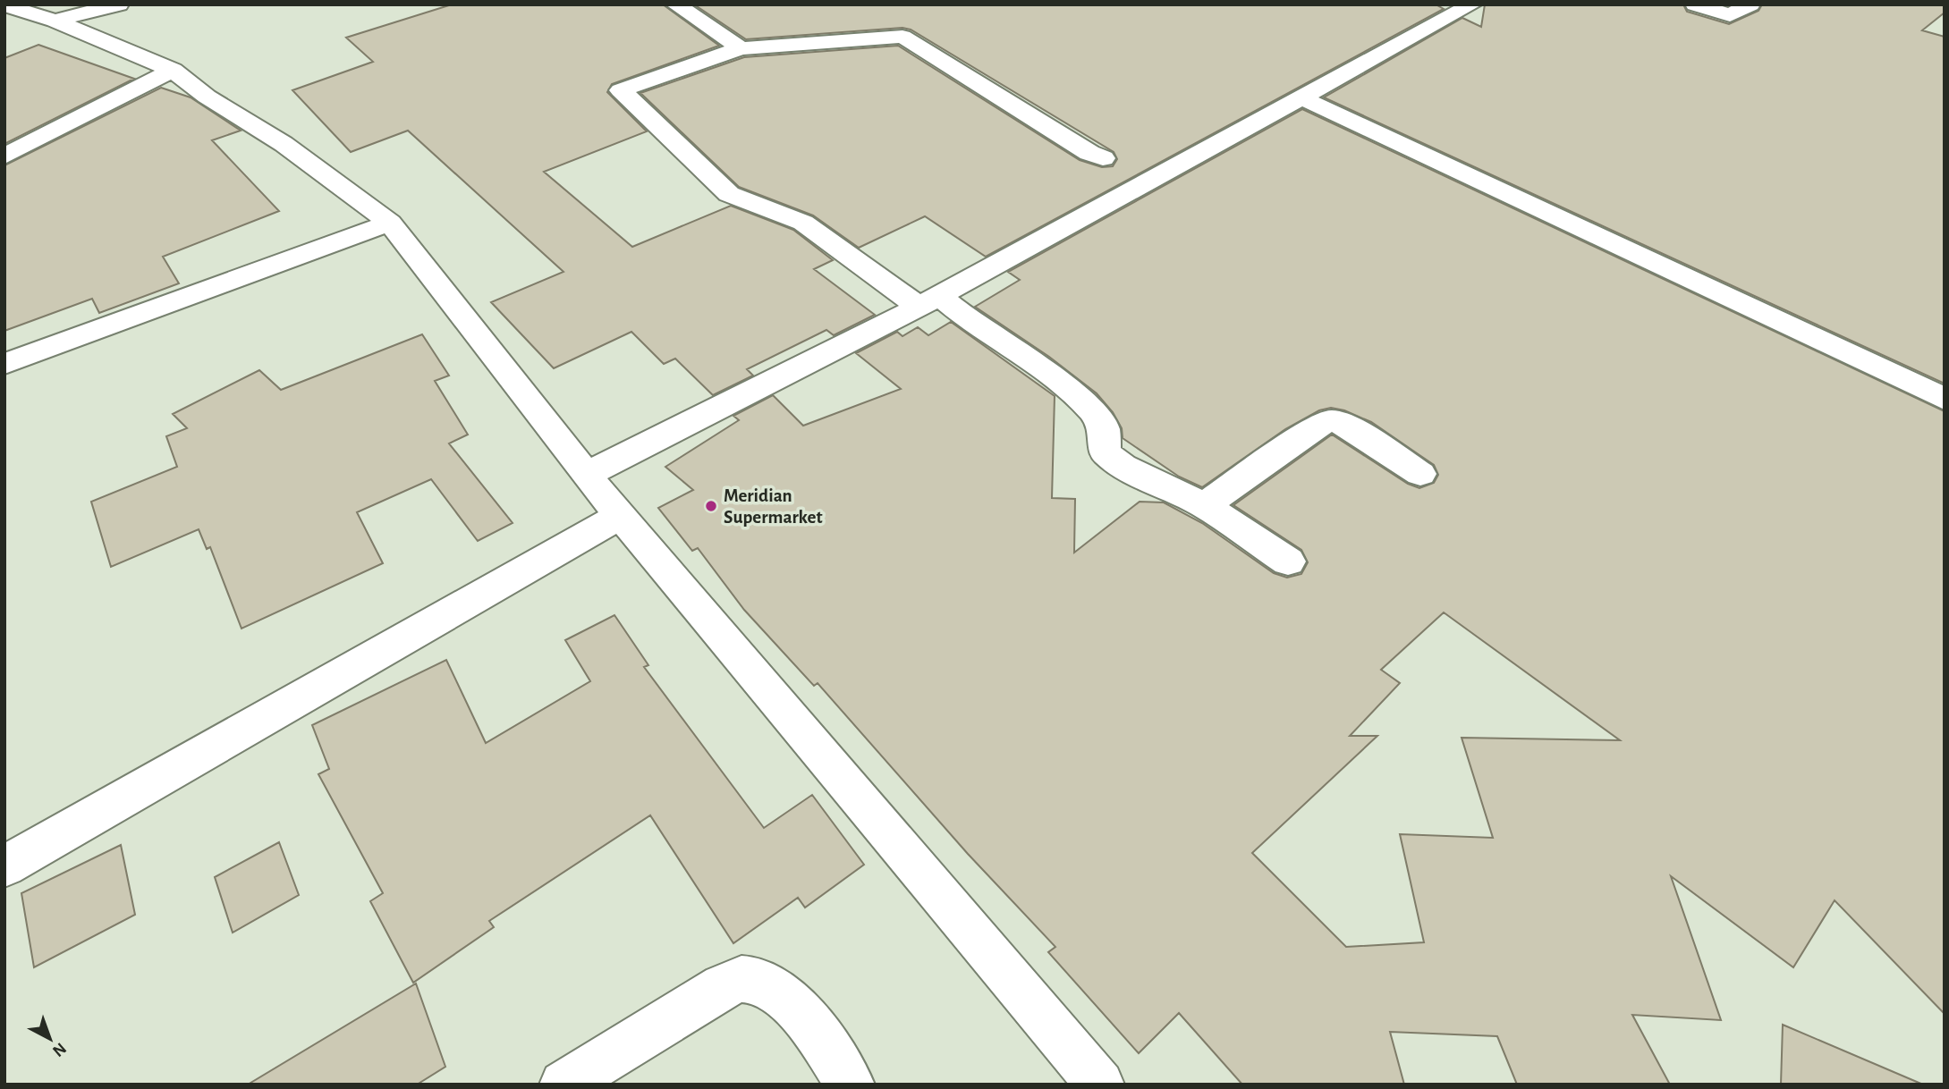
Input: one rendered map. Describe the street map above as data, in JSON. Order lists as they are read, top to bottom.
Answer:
{
  "places": ["Meridian Supermarket"],
  "north": "bottom right"
}
